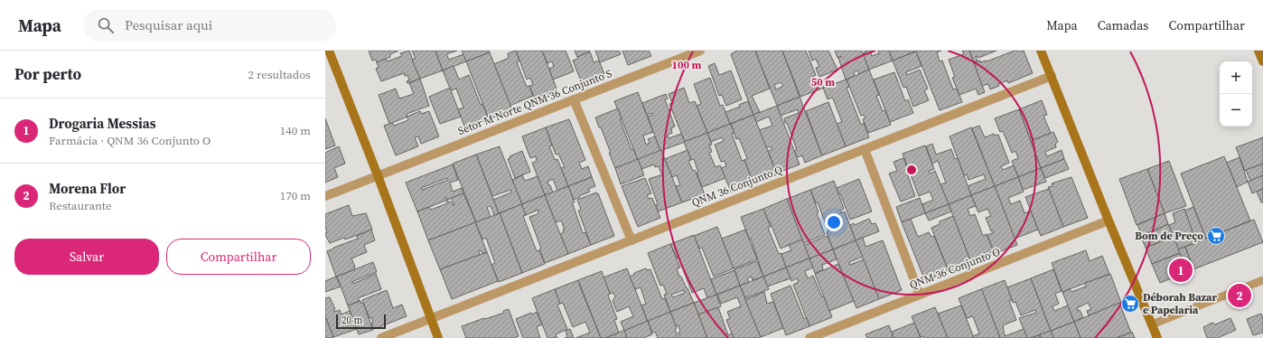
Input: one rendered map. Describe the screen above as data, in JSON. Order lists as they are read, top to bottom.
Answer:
{
  "streets": {
    "street": ["Setor M Norte QNM 36 Conjunto S", "QNM 36 Conjunto Q", "QNM 36 Conjunto O"]
  },
  "places": {
    "supermarket": ["Bom de Preço", "Déborah Bazar e Papelaria"]
  },
  "scale_bar": "20 m",
  "page": {
    "header": "Mapa",
    "search": "Pesquisar aqui",
    "nav": ["Mapa", "Camadas", "Compartilhar"],
    "heading": ["Por perto", "2 resultados"],
    "map_buttons": ["+", "−"],
    "list": [
      {
        "mark": "1",
        "name": "Drogaria Messias",
        "note": "Farmácia · QNM 36 Conjunto O",
        "value": "140 m"
      },
      {
        "mark": "2",
        "name": "Morena Flor",
        "note": "Restaurante",
        "value": "170 m"
      }
    ],
    "buttons": ["Salvar", "Compartilhar"],
    "pins": ["1", "2"],
    "scale": "20 m"
  },
  "rings": ["100 m", "50 m"]
}
